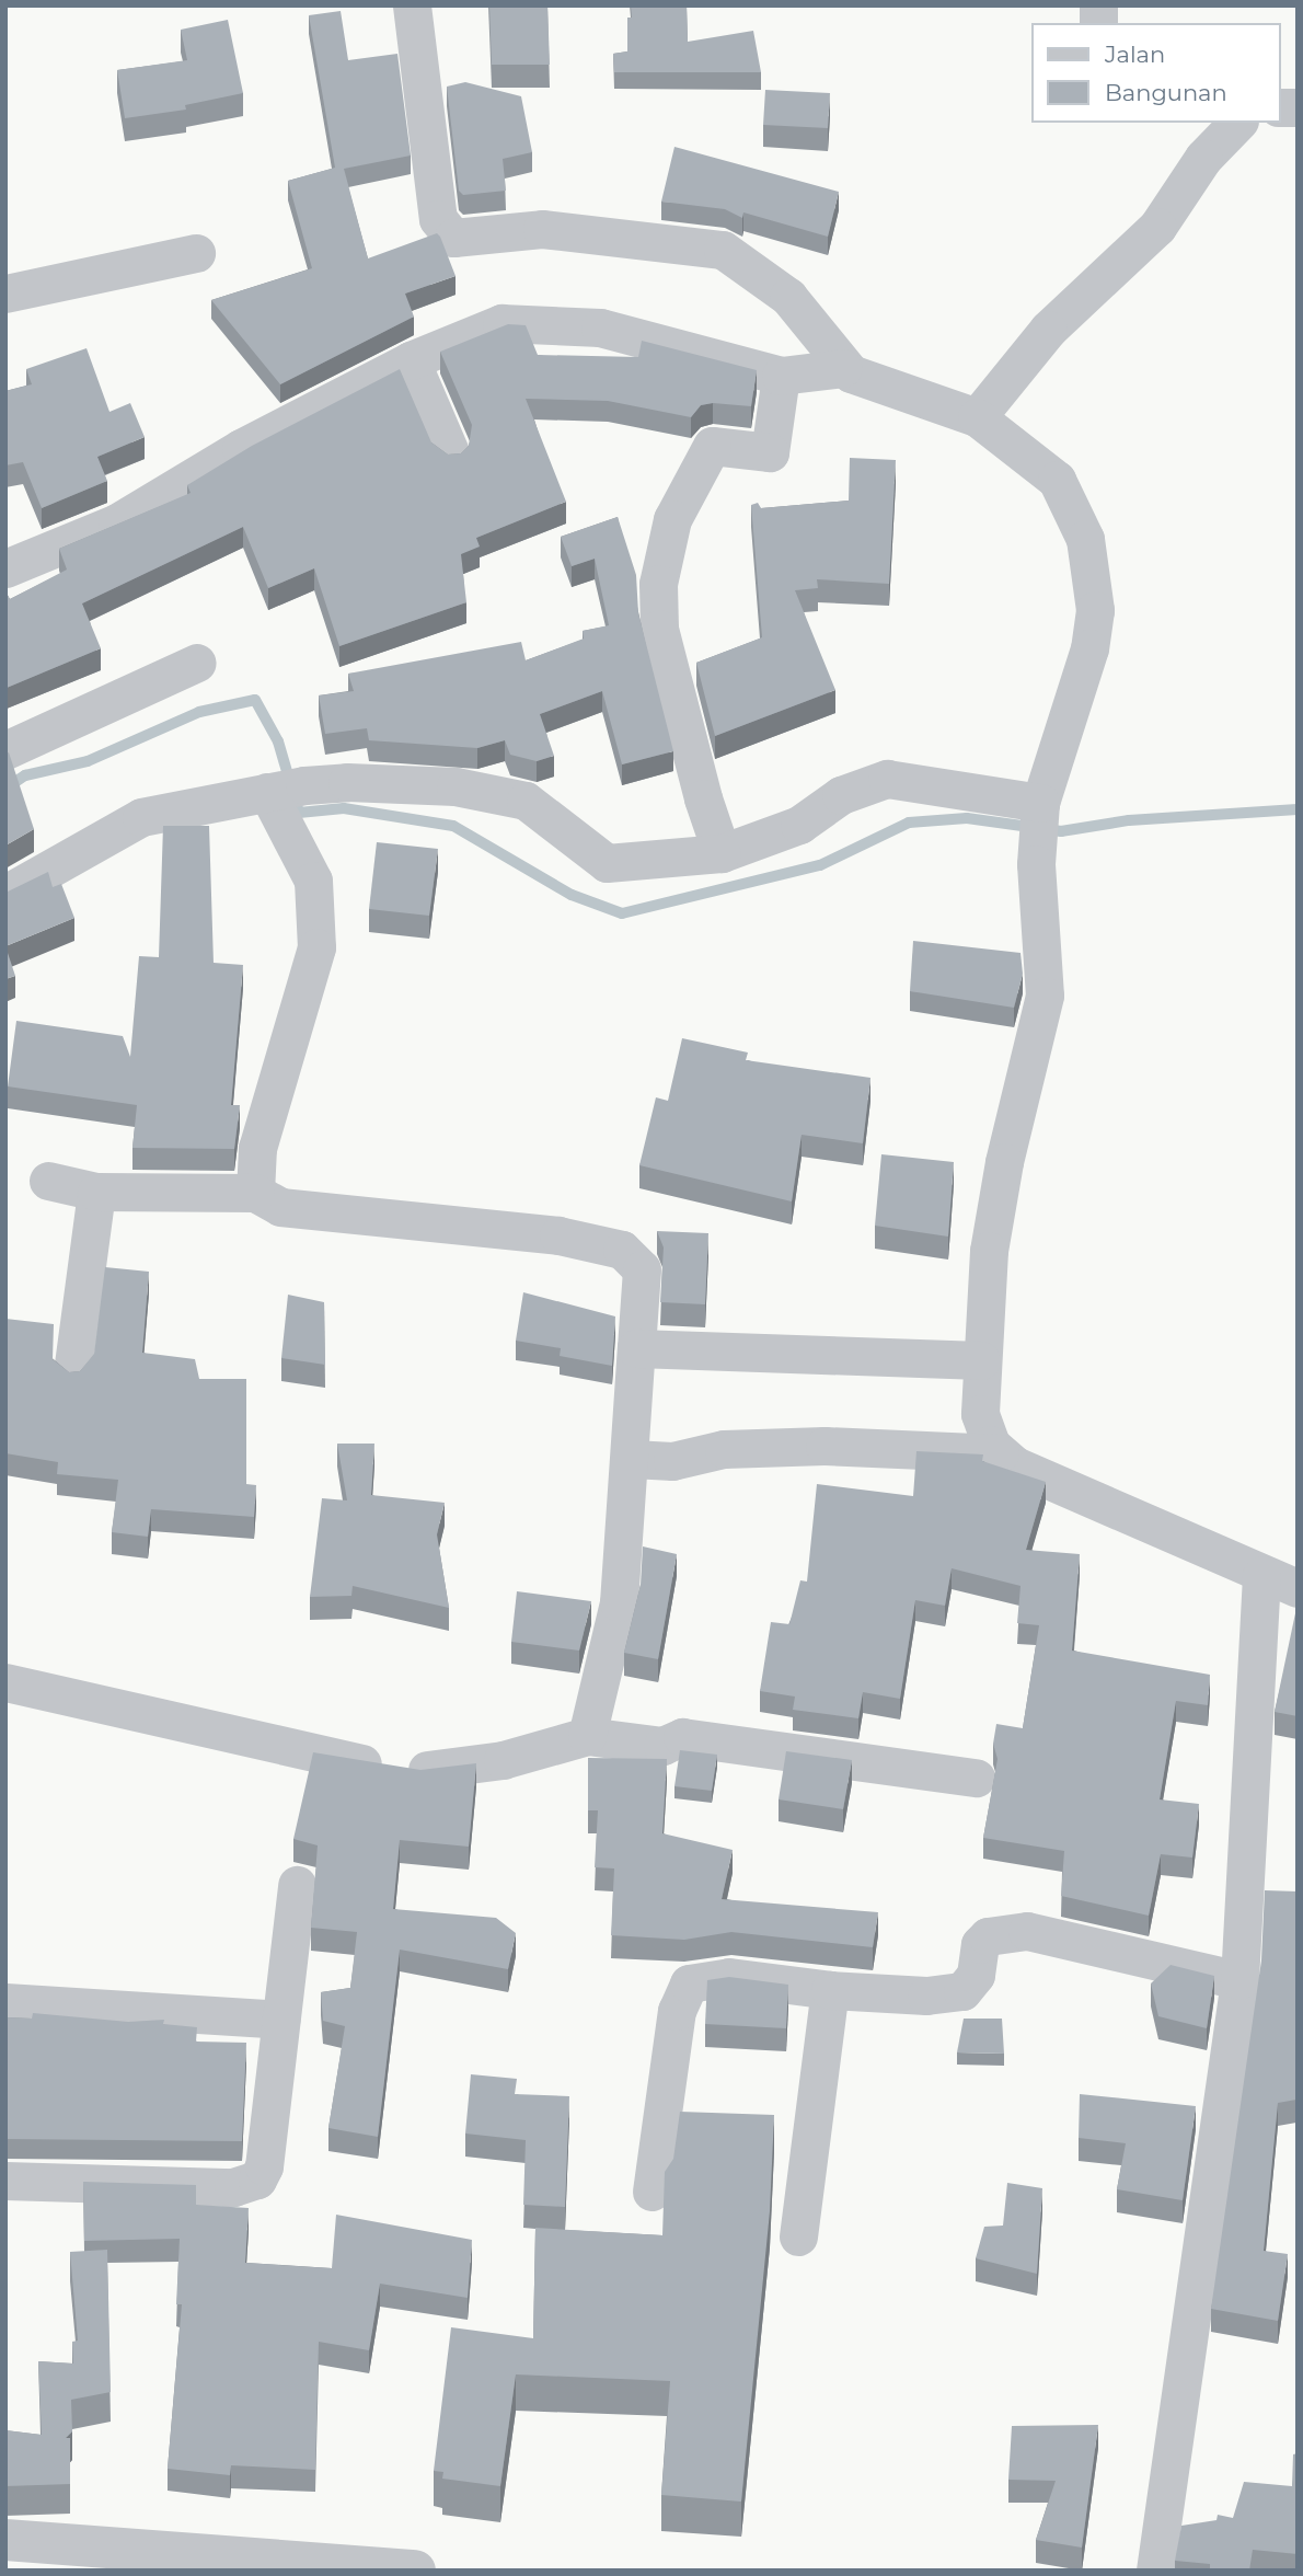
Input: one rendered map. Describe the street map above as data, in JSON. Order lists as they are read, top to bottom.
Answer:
{
  "legend": ["Jalan", "Bangunan"]
}
